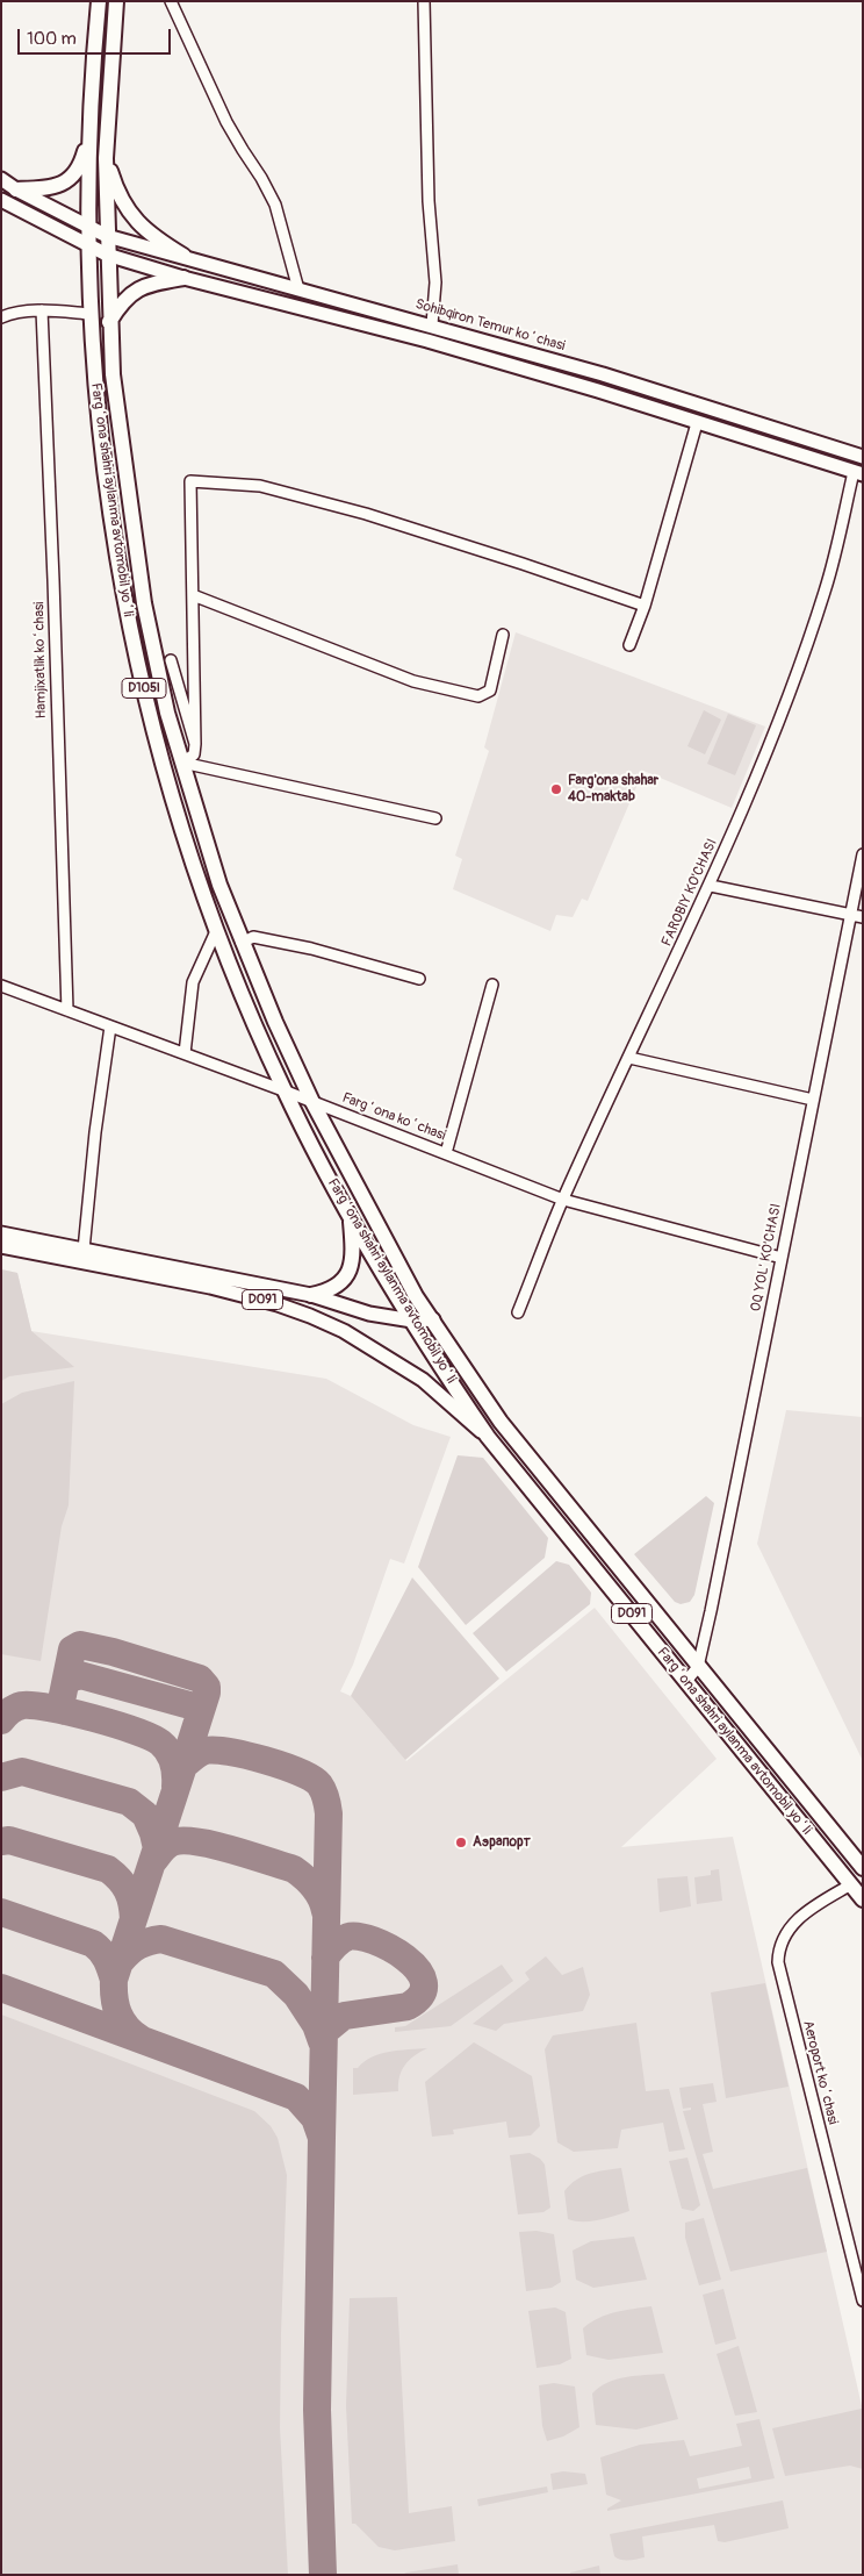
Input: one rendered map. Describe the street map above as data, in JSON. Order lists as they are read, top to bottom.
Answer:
{
  "streets": {
    "highway": ["Fargʻona shahri aylanma avtomobil yoʻli", "D105l", "D091"],
    "main road": ["Sohibqiron Temur koʻchasi"],
    "street": [
      "Hamjixatlik koʻchasi",
      "FAROBIY KO'CHASI",
      "Fargʻona koʻchasi",
      "OQ YOL' KO'CHASI",
      "Aeroport koʻchasi"
    ]
  },
  "crossings": [
    ["Sohibqiron Temur koʻchasi", "Fargʻona shahri aylanma avtomobil yoʻli"],
    ["Fargʻona shahri aylanma avtomobil yoʻli", "Fargʻona koʻchasi"],
    ["Fargʻona shahri aylanma avtomobil yoʻli", "OQ YOL' KO'CHASI"],
    ["Fargʻona shahri aylanma avtomobil yoʻli", "D091"],
    ["Fargʻona shahri aylanma avtomobil yoʻli", "Aeroport koʻchasi"],
    ["Hamjixatlik koʻchasi", "Fargʻona koʻchasi"],
    ["FAROBIY KO'CHASI", "Fargʻona koʻchasi"],
    ["Fargʻona koʻchasi", "OQ YOL' KO'CHASI"]
  ],
  "places": ["Farg'ona shahar 40-maktab", "Аэрапорт"],
  "scale_bar": "100 m"
}
